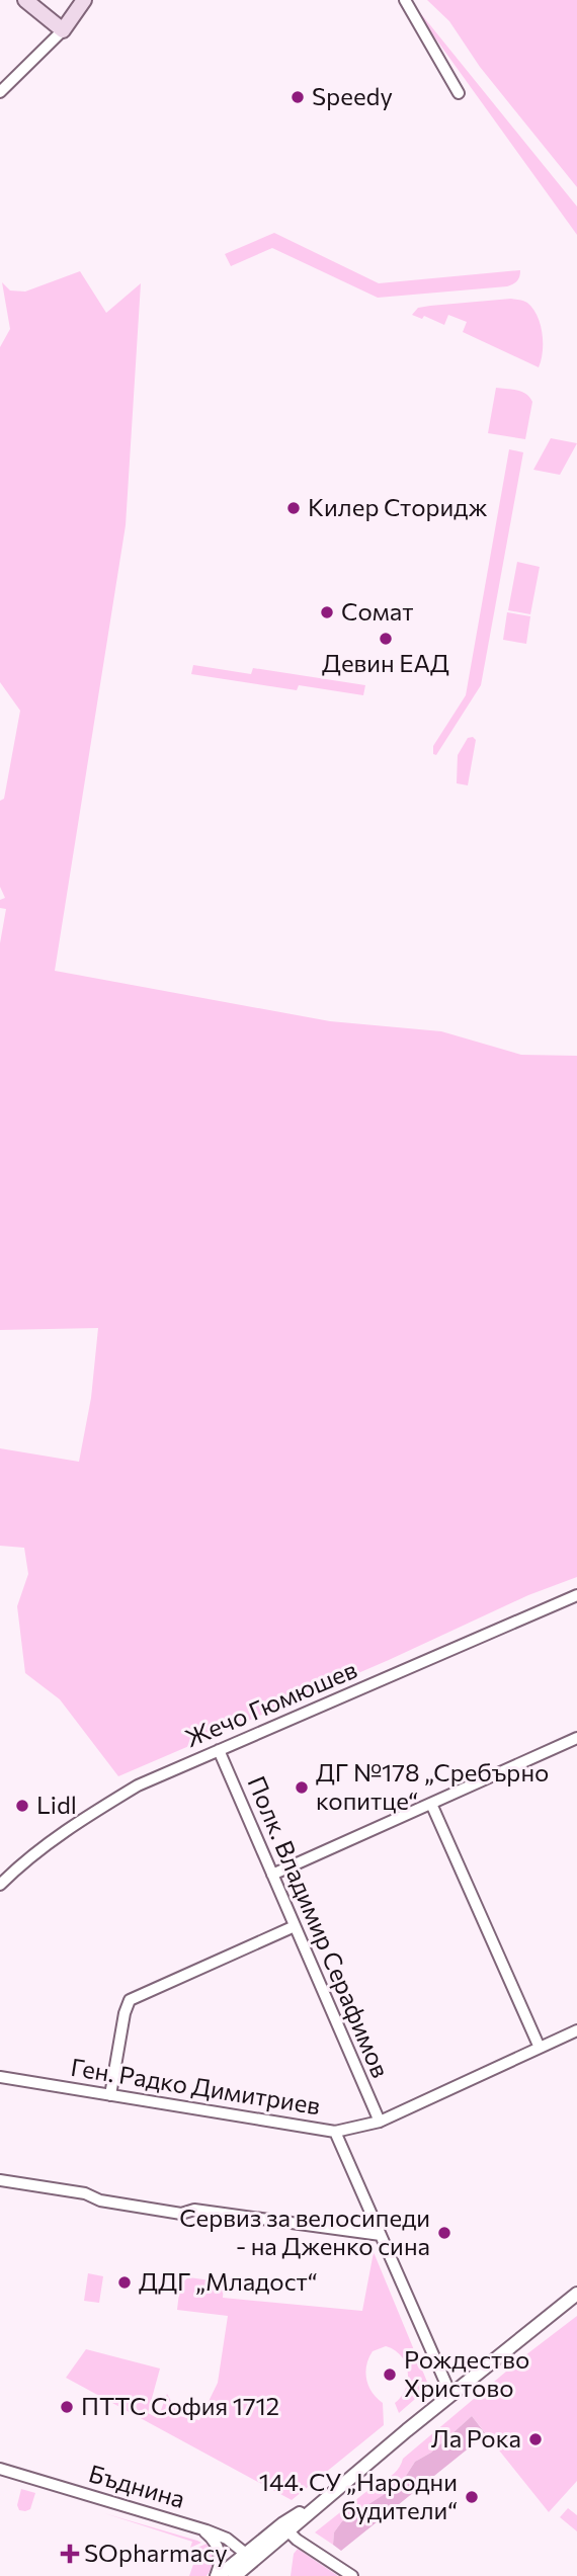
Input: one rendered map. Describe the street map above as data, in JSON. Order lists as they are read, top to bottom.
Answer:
{
  "streets": {
    "street": [
      "Жечо Гюмюшев",
      "Полк. Владимир Серафимов",
      "Ген. Радко Димитриев",
      "Бъднина"
    ]
  },
  "crossings": [
    ["Жечо Гюмюшев", "Полк. Владимир Серафимов"],
    ["Полк. Владимир Серафимов", "Ген. Радко Димитриев"]
  ],
  "places": {
    "other": [
      "Speedy",
      "Килер Сторидж",
      "Сомат",
      "Девин ЕАД",
      "ДГ №178 „Сребърно копитце“",
      "Lidl",
      "Сервиз за велосипеди - на Дженко сина",
      "ДДГ „Младост“",
      "Рождество Христово",
      "ПТТС София 1712",
      "Ла Рока",
      "144. СУ „Народни будители“"
    ],
    "health": ["SOpharmacy"]
  }
}
